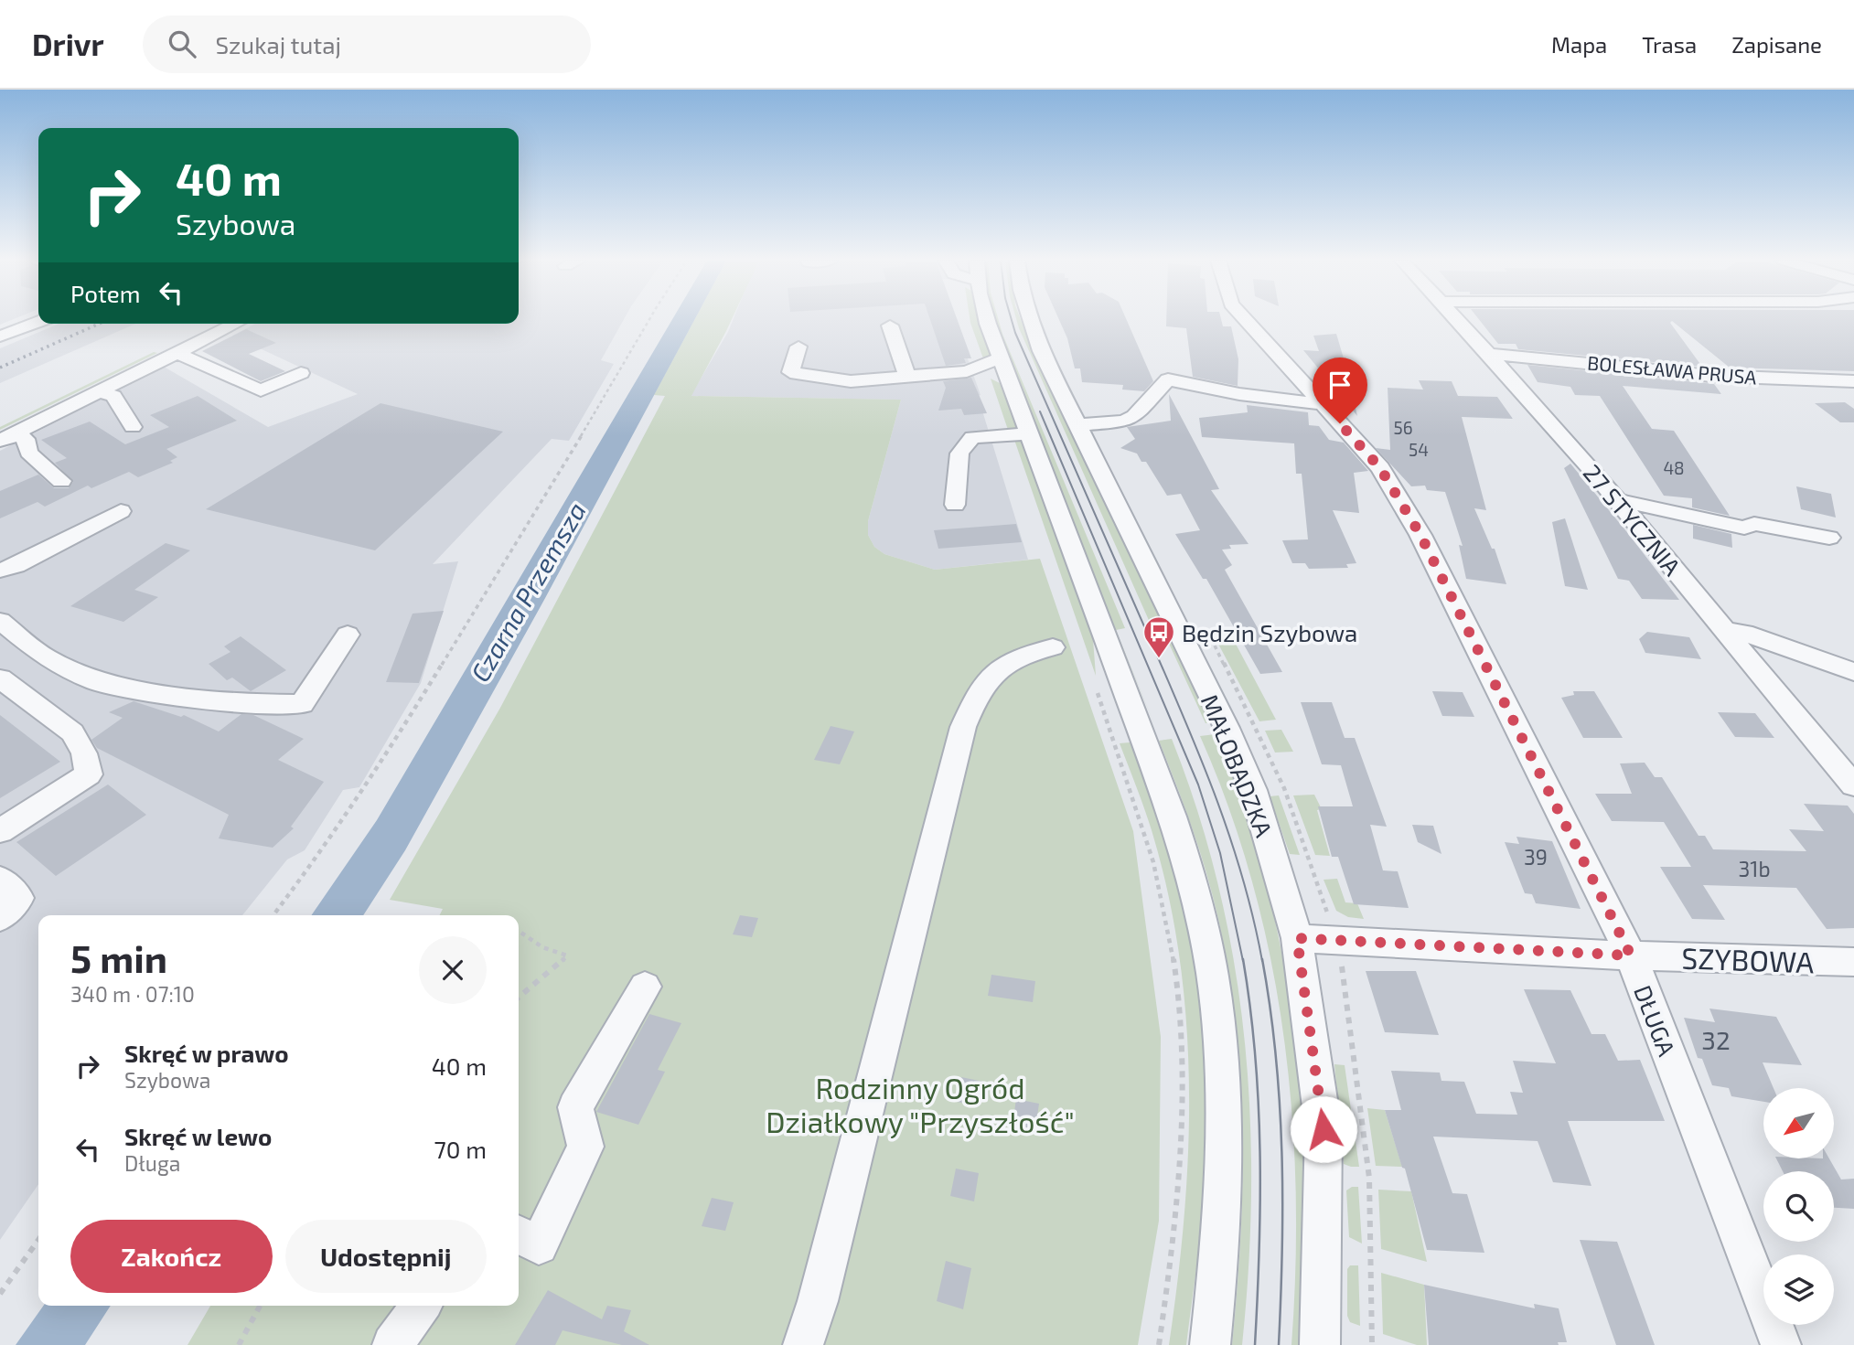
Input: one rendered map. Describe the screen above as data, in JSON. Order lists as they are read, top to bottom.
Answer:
{
  "streets": {
    "street": [
      "BOLESŁAWA PRUSA",
      "27 STYCZNIA",
      "MAŁOBĄDZKA",
      "SZYBOWA",
      "DŁUGA"
    ]
  },
  "crossings": [
    ["BOLESŁAWA PRUSA", "27 STYCZNIA"],
    ["MAŁOBĄDZKA", "SZYBOWA"],
    ["SZYBOWA", "DŁUGA"]
  ],
  "water": ["Czarna Przemsza"],
  "parks": ["Rodzinny Ogród Działkowy \"Przyszłość\""],
  "places": {
    "bus stop": ["Będzin Szybowa"]
  },
  "house_numbers": [
    "56",
    "54",
    "48",
    "39",
    "31b",
    "32"
  ],
  "north": "bottom left",
  "page": {
    "header": "Drivr",
    "search": "Szukaj tutaj",
    "nav": ["Mapa", "Trasa", "Zapisane"],
    "turn": ["40 m", "Szybowa"],
    "then": "Potem",
    "heading": ["5 min", "340 m · 07:10"],
    "list": [
      {
        "name": "Skręć w prawo",
        "note": "Szybowa",
        "value": "40 m"
      },
      {
        "name": "Skręć w lewo",
        "note": "Długa",
        "value": "70 m"
      }
    ],
    "buttons": ["Zakończ", "Udostępnij"]
  }
}
